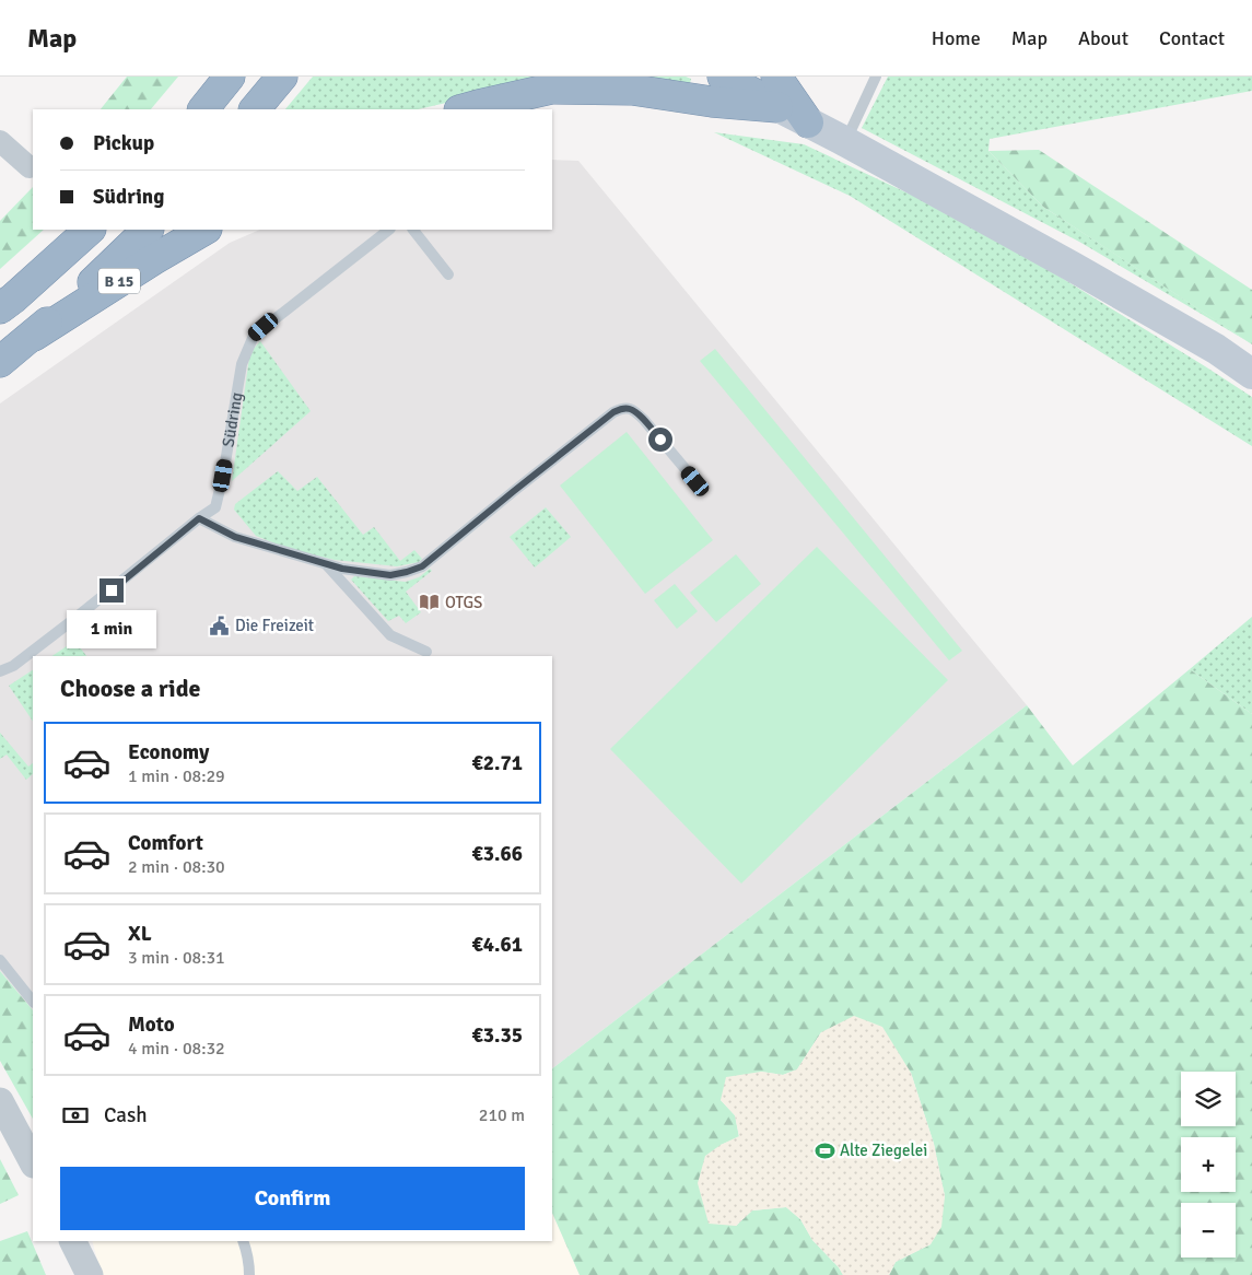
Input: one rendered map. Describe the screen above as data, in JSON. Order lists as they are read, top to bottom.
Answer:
{
  "streets": {
    "highway": ["B 15"],
    "lane": ["Südring"]
  },
  "places": {
    "library": ["OTGS"],
    "public building": ["Die Freizeit"],
    "sports": ["Alte Ziegelei"]
  },
  "page": {
    "header": "Map",
    "nav": [
      "Home",
      "Map",
      "About",
      "Contact"
    ],
    "banner": ["Pickup", "Südring"],
    "bubble": "1 min",
    "heading": "Choose a ride",
    "list": [
      {
        "name": "Economy",
        "note": "1 min · 08:29",
        "value": "€2.71"
      },
      {
        "name": "Comfort",
        "note": "2 min · 08:30",
        "value": "€3.66"
      },
      {
        "name": "XL",
        "note": "3 min · 08:31",
        "value": "€4.61"
      },
      {
        "name": "Moto",
        "note": "4 min · 08:32",
        "value": "€3.35"
      }
    ],
    "map_buttons": ["+", "−"],
    "pay": ["Cash", "210 m"],
    "buttons": "Confirm"
  }
}
